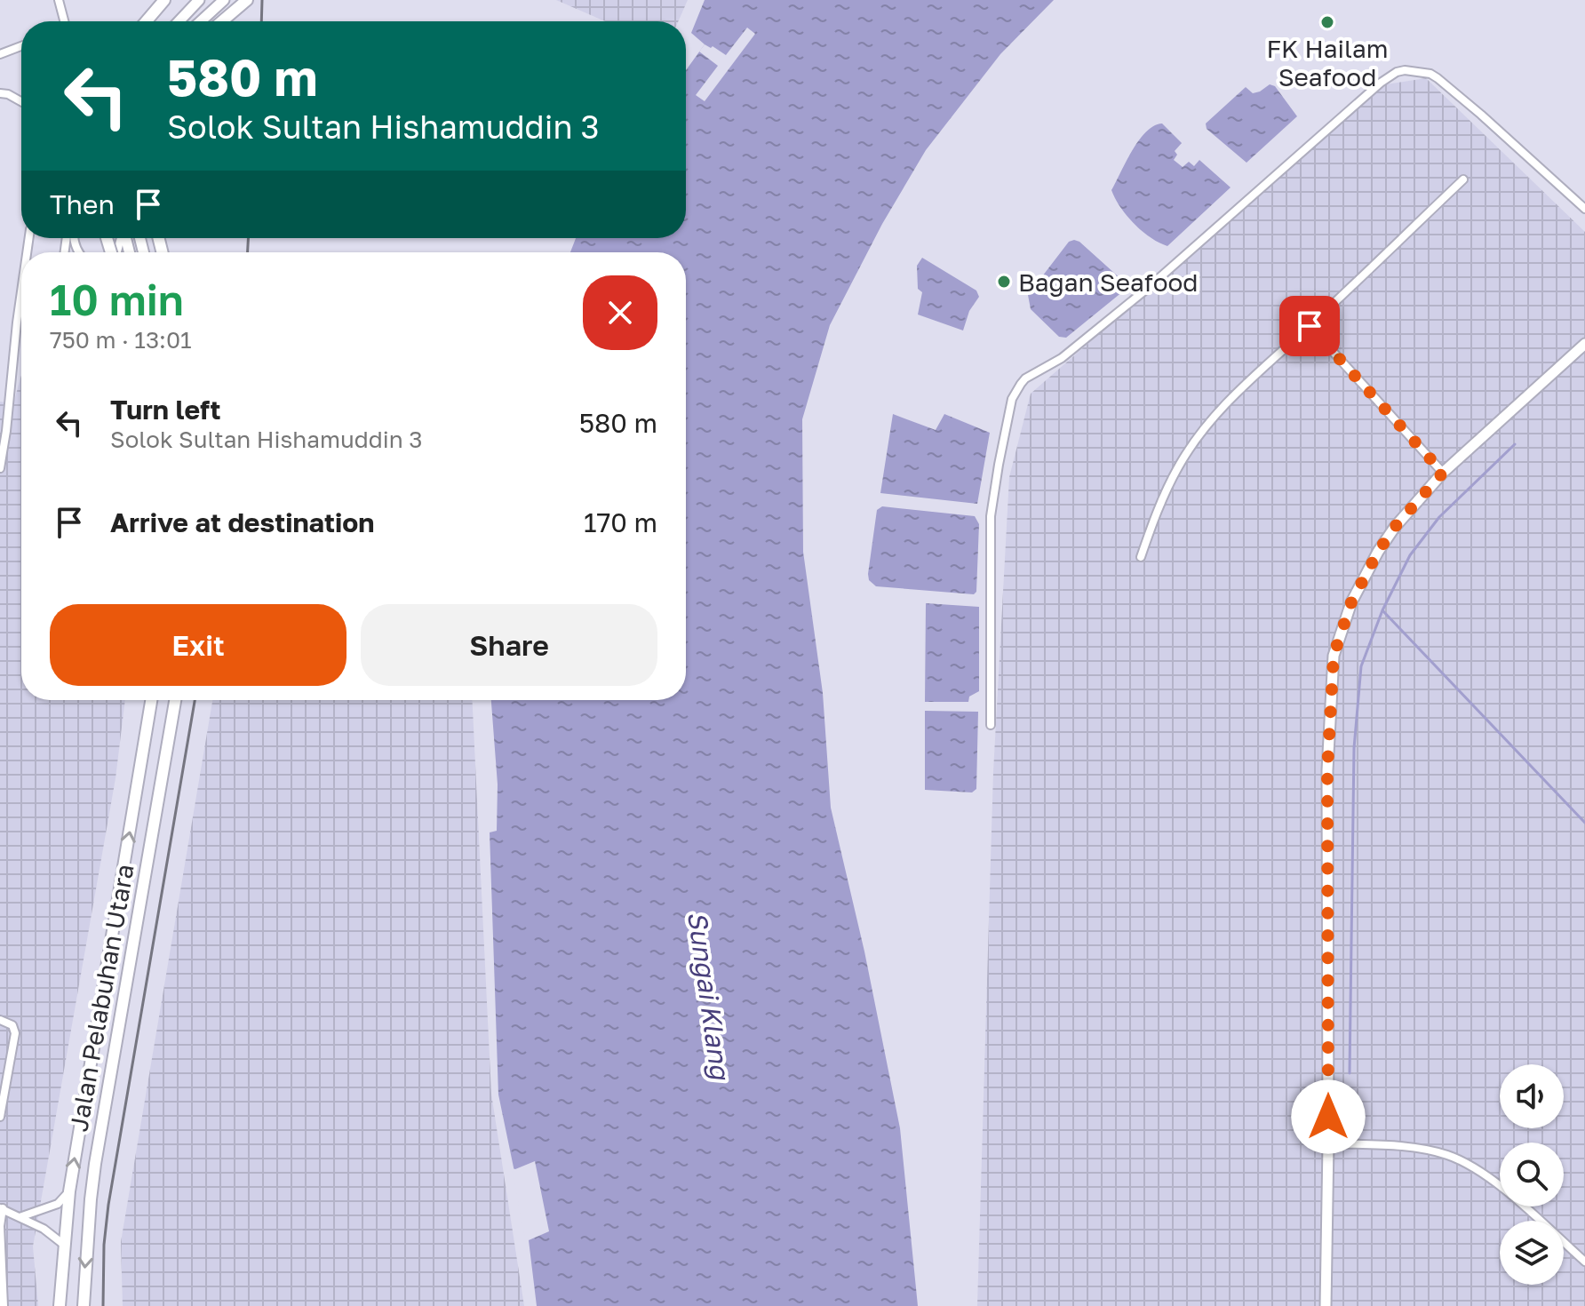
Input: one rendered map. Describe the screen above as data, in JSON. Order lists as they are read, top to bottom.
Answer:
{
  "streets": {
    "main road": ["Jalan Pelabuhan Utara"]
  },
  "water": ["Sungai Klang"],
  "places": ["FK Hailam Seafood", "Bagan Seafood"],
  "page": {
    "turn": ["580 m", "Solok Sultan Hishamuddin 3"],
    "then": "Then",
    "heading": ["10 min", "750 m · 13:01"],
    "list": [
      {
        "name": "Turn left",
        "note": "Solok Sultan Hishamuddin 3",
        "value": "580 m"
      },
      {
        "name": "Arrive at destination",
        "value": "170 m"
      }
    ],
    "buttons": ["Exit", "Share"]
  }
}
